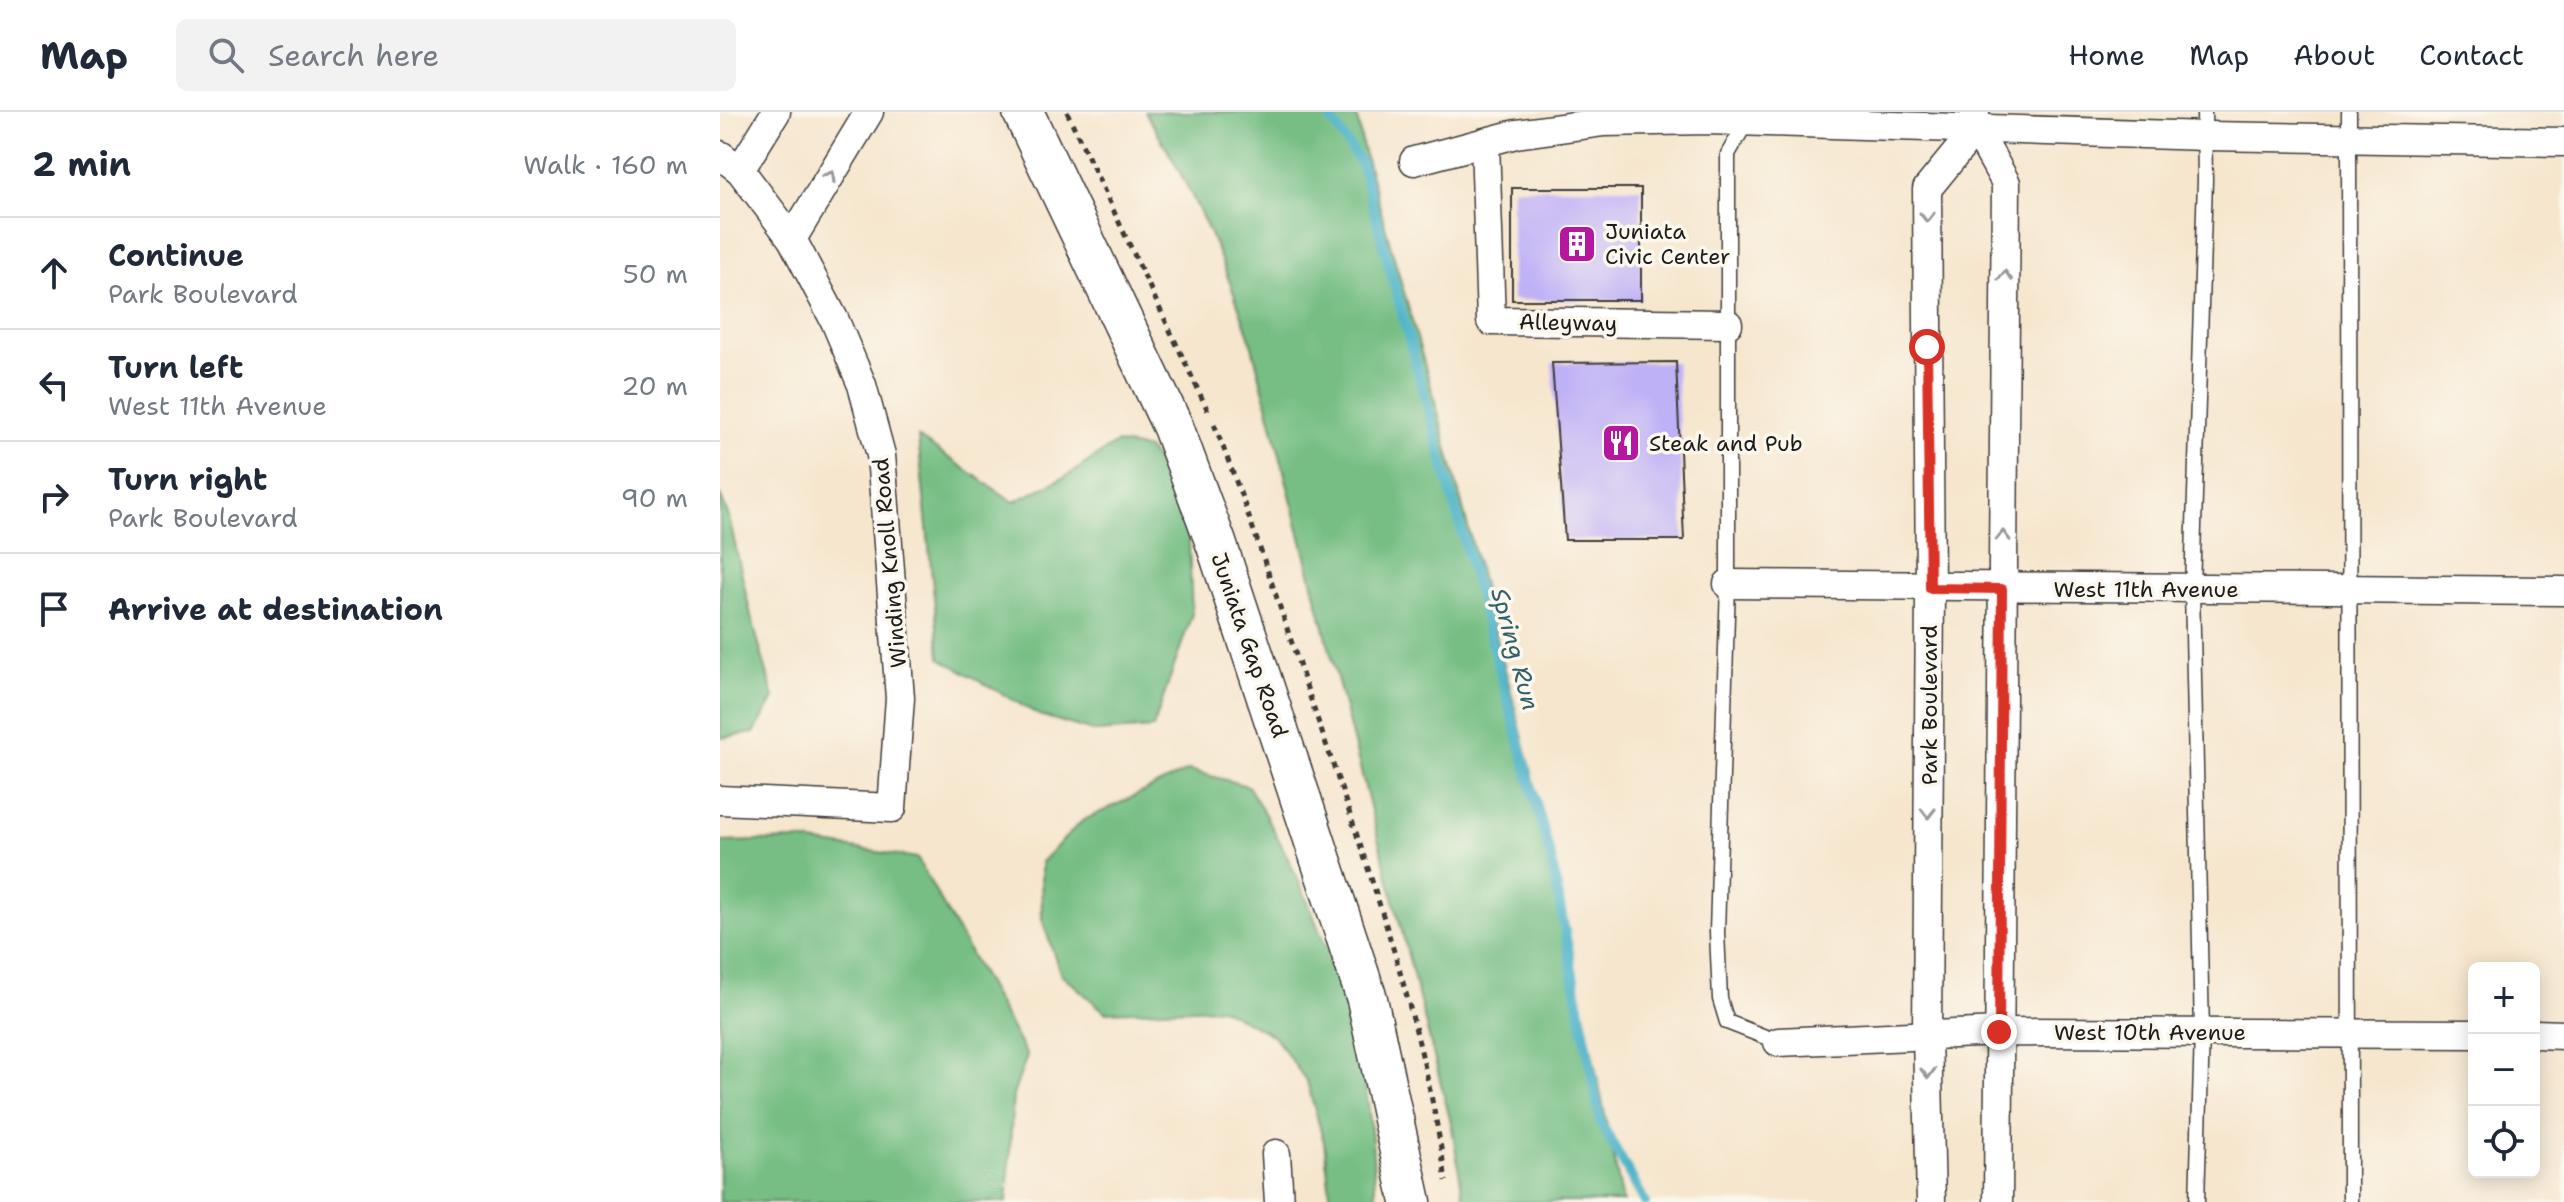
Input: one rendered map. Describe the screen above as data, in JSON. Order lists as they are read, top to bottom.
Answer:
{
  "streets": {
    "main road": ["Juniata Gap Road"],
    "street": [
      "Alleyway",
      "Winding Knoll Road",
      "West 11th Avenue",
      "Park Boulevard",
      "West 10th Avenue"
    ]
  },
  "crossings": [
    ["West 11th Avenue", "Park Boulevard"],
    ["Park Boulevard", "West 10th Avenue"]
  ],
  "water": ["Spring Run"],
  "places": {
    "building": ["Juniata Civic Center"],
    "restaurant": ["Steak and Pub"]
  },
  "page": {
    "header": "Map",
    "search": "Search here",
    "nav": [
      "Home",
      "Map",
      "About",
      "Contact"
    ],
    "heading": ["2 min", "Walk · 160 m"],
    "list": [
      ["Continue", "Park Boulevard", "50 m"],
      ["Turn left", "West 11th Avenue", "20 m"],
      ["Turn right", "Park Boulevard", "90 m"],
      "Arrive at destination"
    ],
    "map_buttons": ["+", "−"]
  }
}
